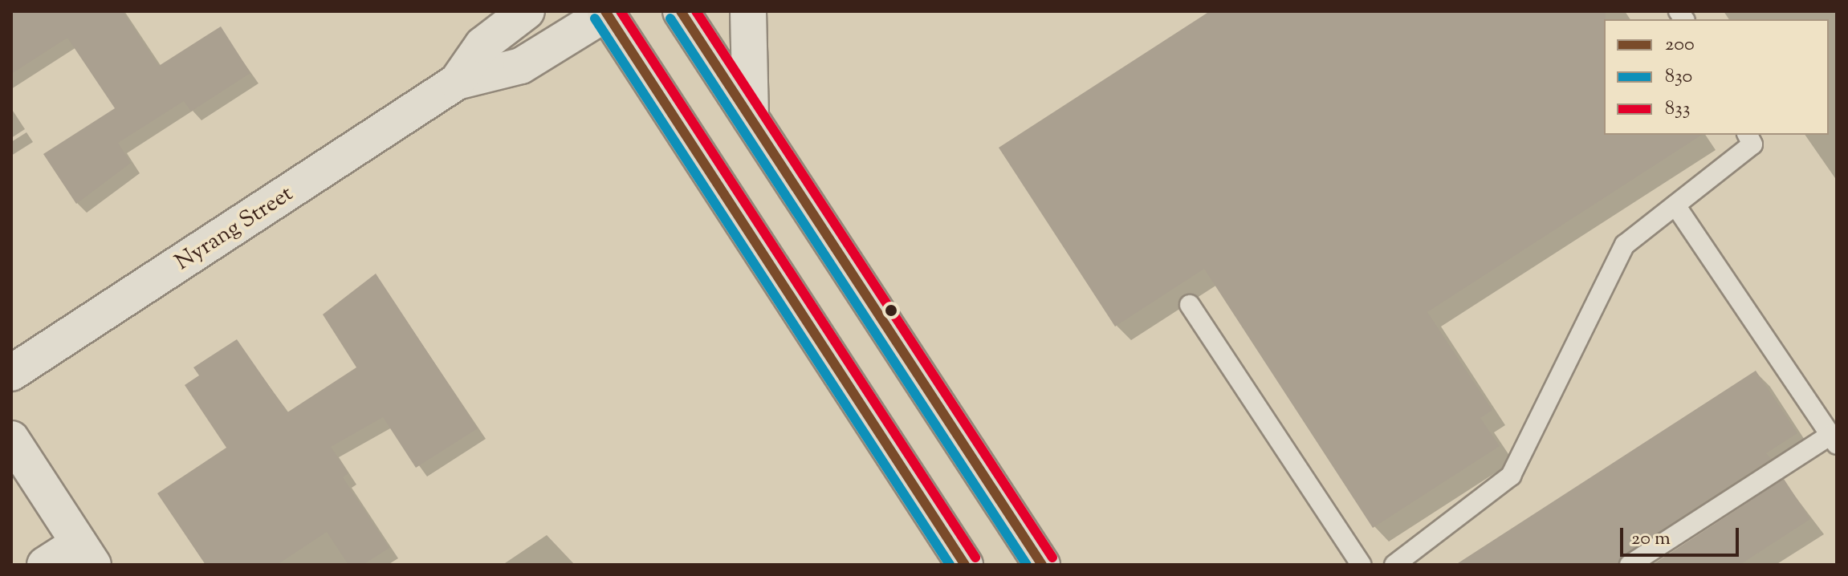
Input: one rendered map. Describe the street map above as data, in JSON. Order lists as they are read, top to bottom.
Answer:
{
  "streets": {
    "street": ["Nyrang Street"]
  },
  "lines": ["transit line 200", "transit line 833", "transit line 830"],
  "legend": ["200", "830", "833"],
  "scale_bar": "20 m"
}
